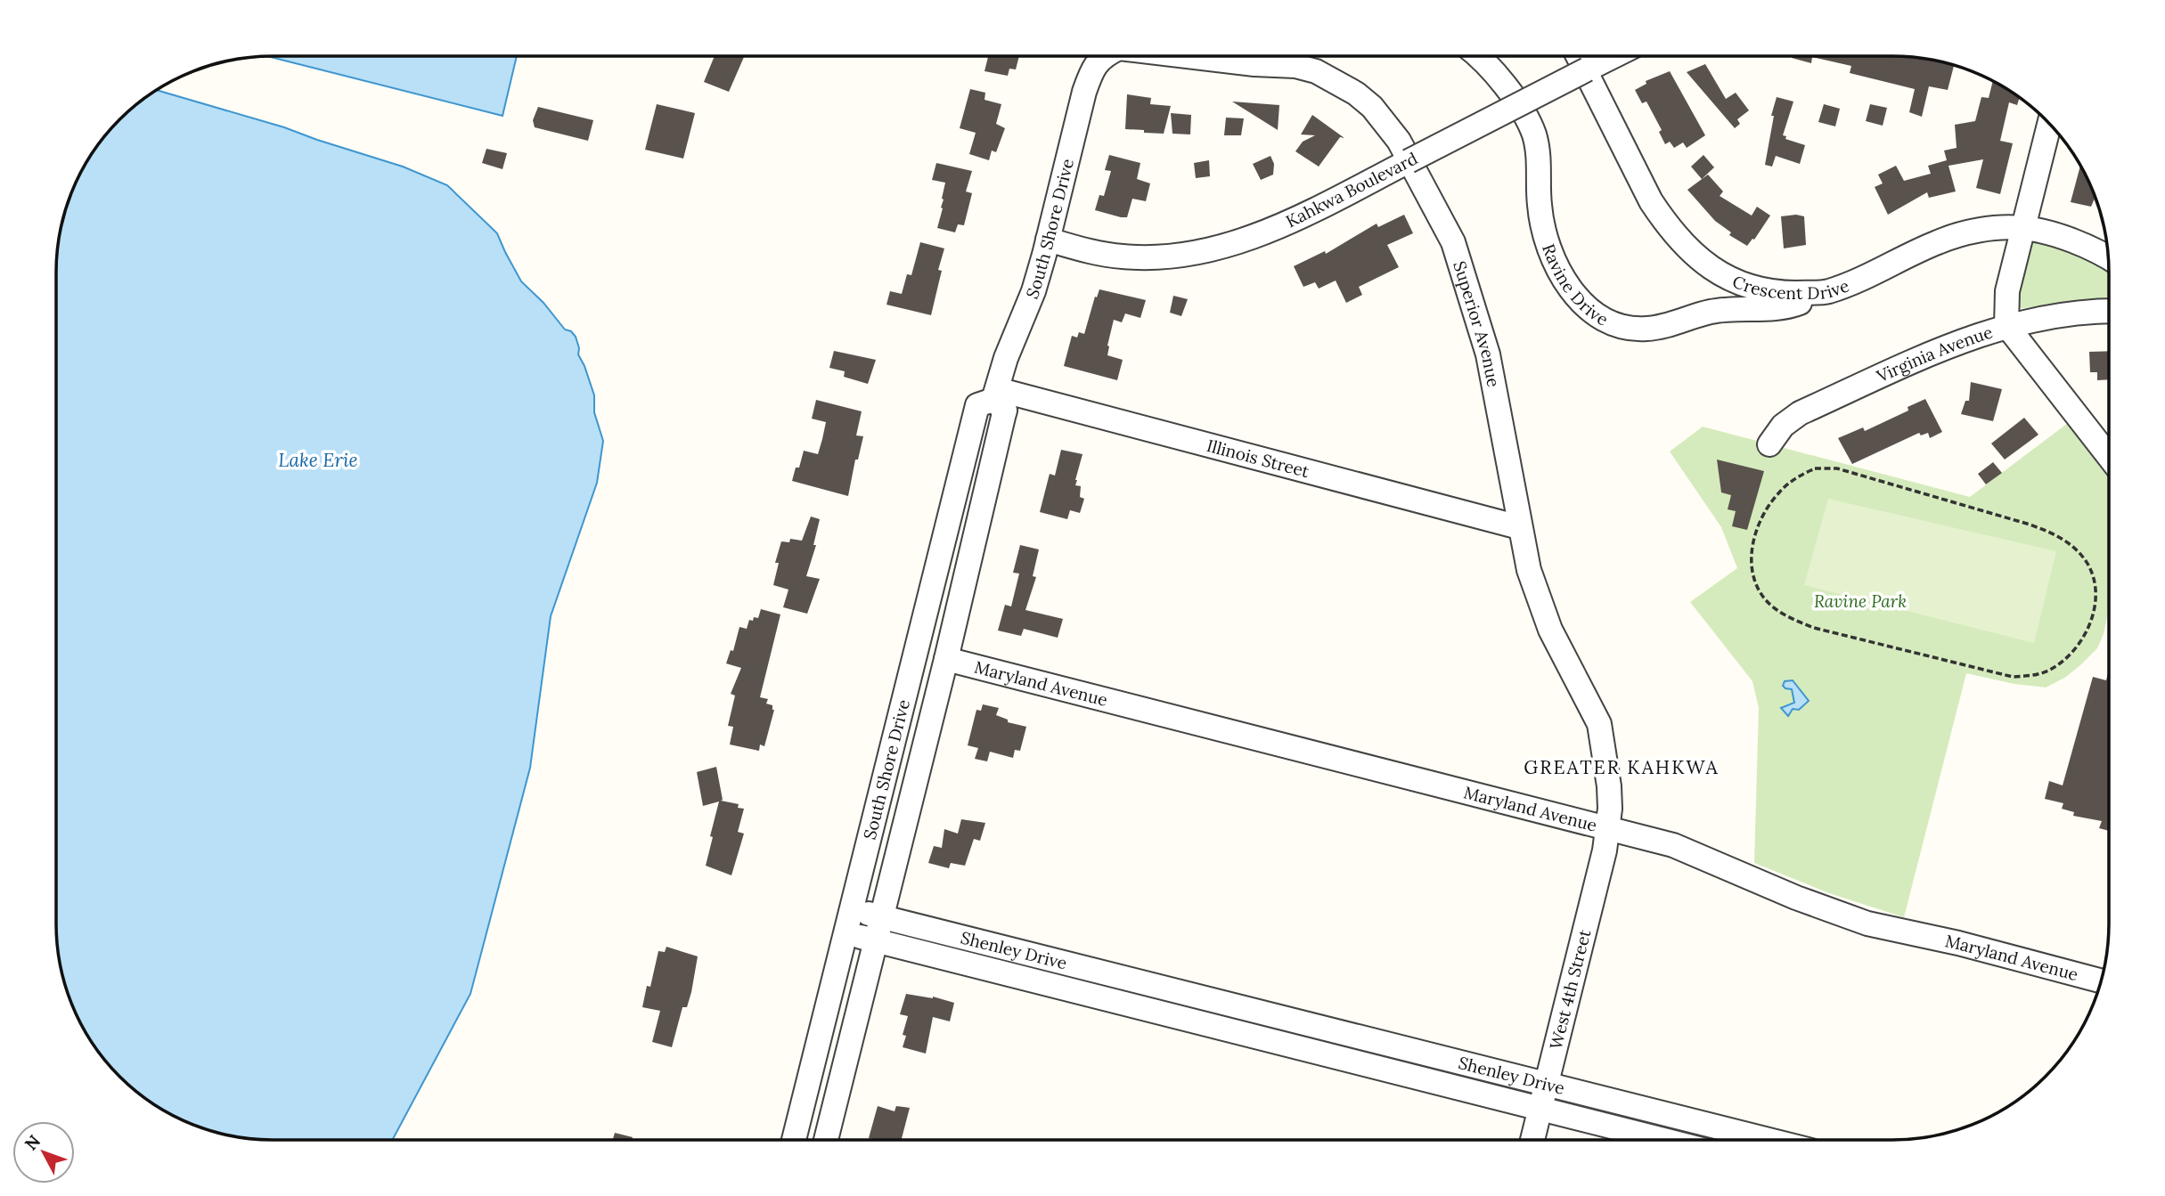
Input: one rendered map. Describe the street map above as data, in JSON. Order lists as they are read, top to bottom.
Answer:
{
  "streets": {
    "street": [
      "Kahkwa Boulevard",
      "South Shore Drive",
      "Crescent Drive",
      "Ravine Drive",
      "Superior Avenue",
      "Virginia Avenue",
      "Illinois Street",
      "Maryland Avenue",
      "Shenley Drive",
      "West 4th Street"
    ]
  },
  "crossings": [
    ["Kahkwa Boulevard", "South Shore Drive"],
    ["Kahkwa Boulevard", "Crescent Drive"],
    ["Kahkwa Boulevard", "Superior Avenue"],
    ["South Shore Drive", "Superior Avenue"],
    ["South Shore Drive", "Illinois Street"],
    ["South Shore Drive", "Maryland Avenue"],
    ["South Shore Drive", "Shenley Drive"],
    ["Crescent Drive", "Ravine Drive"],
    ["Superior Avenue", "Illinois Street"],
    ["Superior Avenue", "Maryland Avenue"],
    ["Superior Avenue", "West 4th Street"],
    ["Maryland Avenue", "West 4th Street"],
    ["Shenley Drive", "West 4th Street"]
  ],
  "districts": ["GREATER KAHKWA"],
  "water": ["Lake Erie"],
  "parks": ["Ravine Park"],
  "north": "top left"
}
